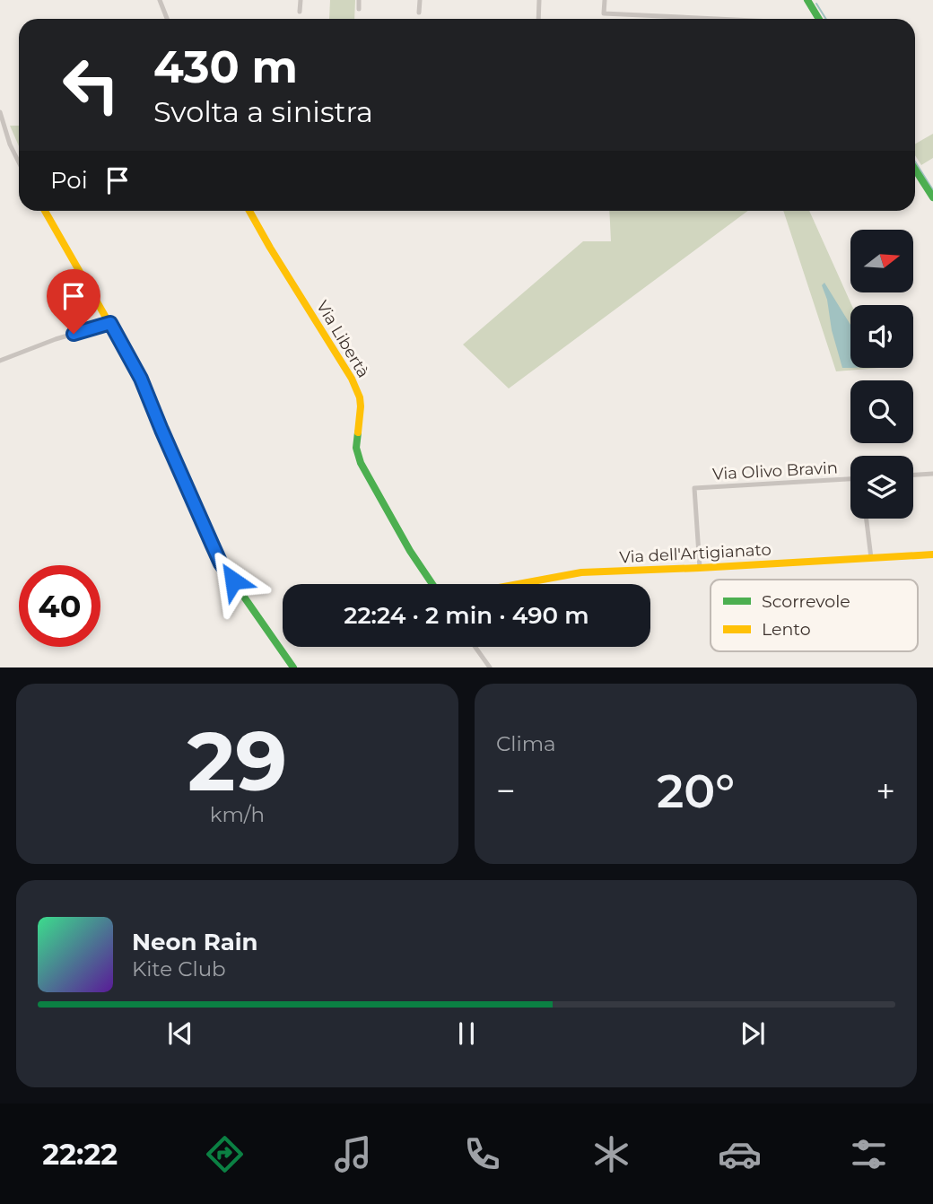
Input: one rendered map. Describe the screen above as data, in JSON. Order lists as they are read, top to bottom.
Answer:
{
  "streets": {
    "street": ["Via Libertà", "Via Olivo Bravin", "Via dell'Artigianato"]
  },
  "crossings": [
    ["Via Olivo Bravin", "Via dell'Artigianato"]
  ],
  "legend": ["Scorrevole", "Lento"],
  "north": "right",
  "page": {
    "turn": ["430 m", "Svolta a sinistra"],
    "then": "Poi",
    "limit": "40",
    "trip": "22:24 · 2 min · 490 m",
    "tile": [
      ["29", "km/h"],
      "Clima"
    ],
    "heat": ["−", "20°", "+"],
    "song": ["Neon Rain", "Kite Club"],
    "tabs": "22:22"
  }
}
